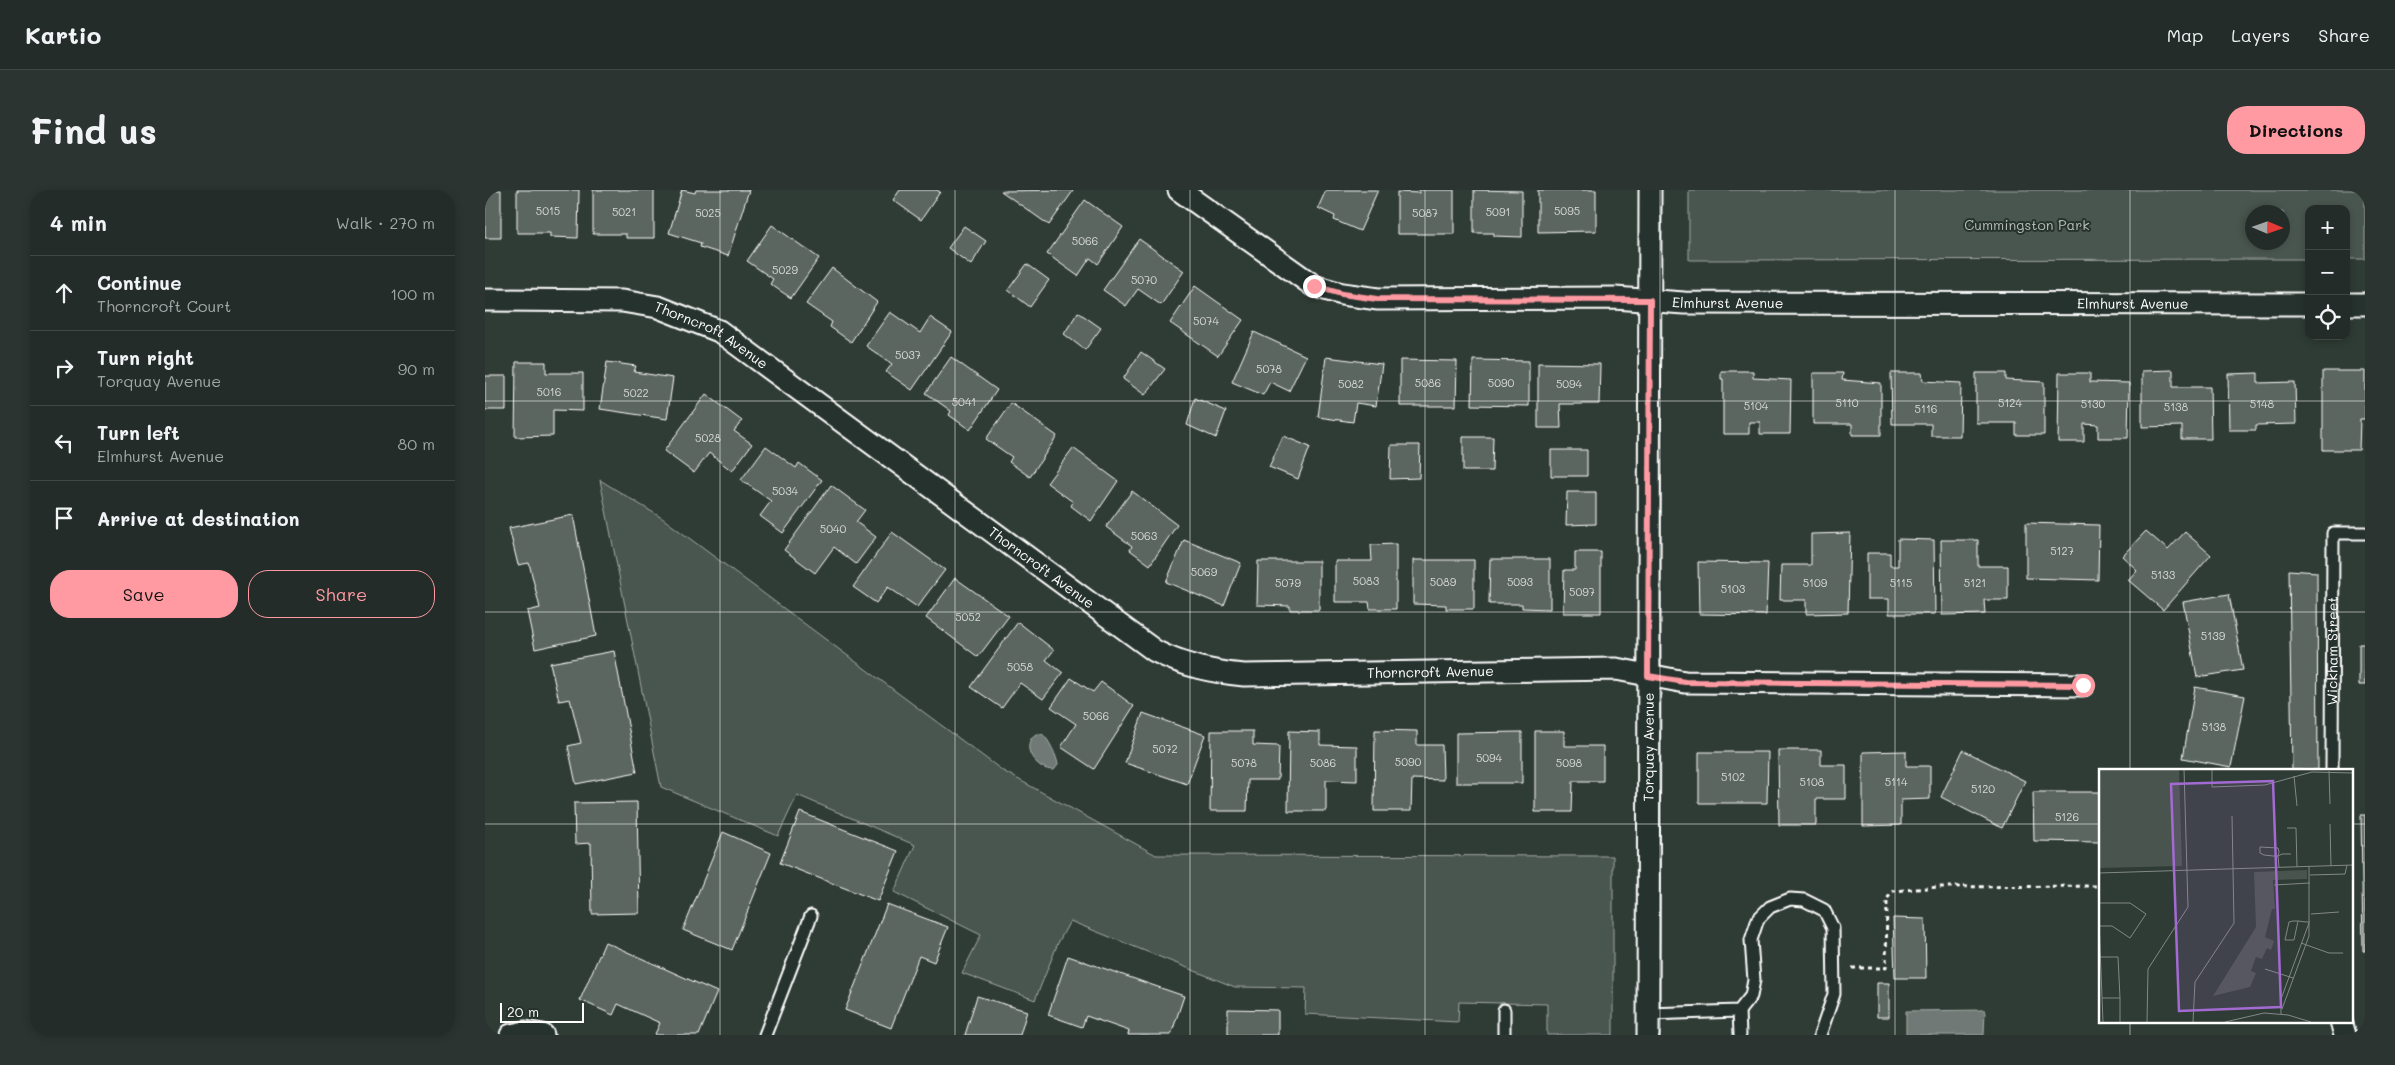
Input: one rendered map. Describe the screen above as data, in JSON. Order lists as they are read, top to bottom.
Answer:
{
  "streets": {
    "street": ["Elmhurst Avenue", "Thorncroft Avenue", "Torquay Avenue"],
    "lane": ["Wickham Street"]
  },
  "crossings": [
    ["Elmhurst Avenue", "Torquay Avenue"],
    ["Thorncroft Avenue", "Torquay Avenue"]
  ],
  "parks": ["Cummingston Park"],
  "house_numbers": [
    "5015",
    "5095",
    "5021",
    "5091",
    "5025",
    "5087",
    "5066",
    "5029",
    "5070",
    "5074",
    "5037",
    "5078",
    "5086",
    "5090",
    "5082",
    "5094",
    "5016",
    "5022",
    "5041",
    "5110",
    "5124",
    "5130",
    "5148",
    "5104",
    "5138",
    "5116",
    "5028",
    "5034",
    "5040",
    "5063",
    "5127",
    "5069",
    "5133",
    "5083",
    "5089",
    "5093",
    "5079",
    "5109",
    "5115",
    "5121",
    "5103",
    "5097",
    "5052",
    "5139",
    "5058",
    "5066",
    "5138",
    "5072",
    "5094",
    "5090",
    "5078",
    "5086",
    "5098",
    "5102",
    "5108",
    "5114",
    "5120",
    "5126"
  ],
  "scale_bar": "20 m",
  "north": "right",
  "page": {
    "header": "Kartio",
    "nav": ["Map", "Layers", "Share"],
    "buttons": [
      "Directions",
      ["Save", "Share"]
    ],
    "title": "Find us",
    "heading": ["4 min", "Walk · 270 m"],
    "map_buttons": ["+", "−"],
    "list": [
      ["Continue", "Thorncroft Court", "100 m"],
      ["Turn right", "Torquay Avenue", "90 m"],
      ["Turn left", "Elmhurst Avenue", "80 m"],
      "Arrive at destination"
    ],
    "scale": "20 m"
  }
}
